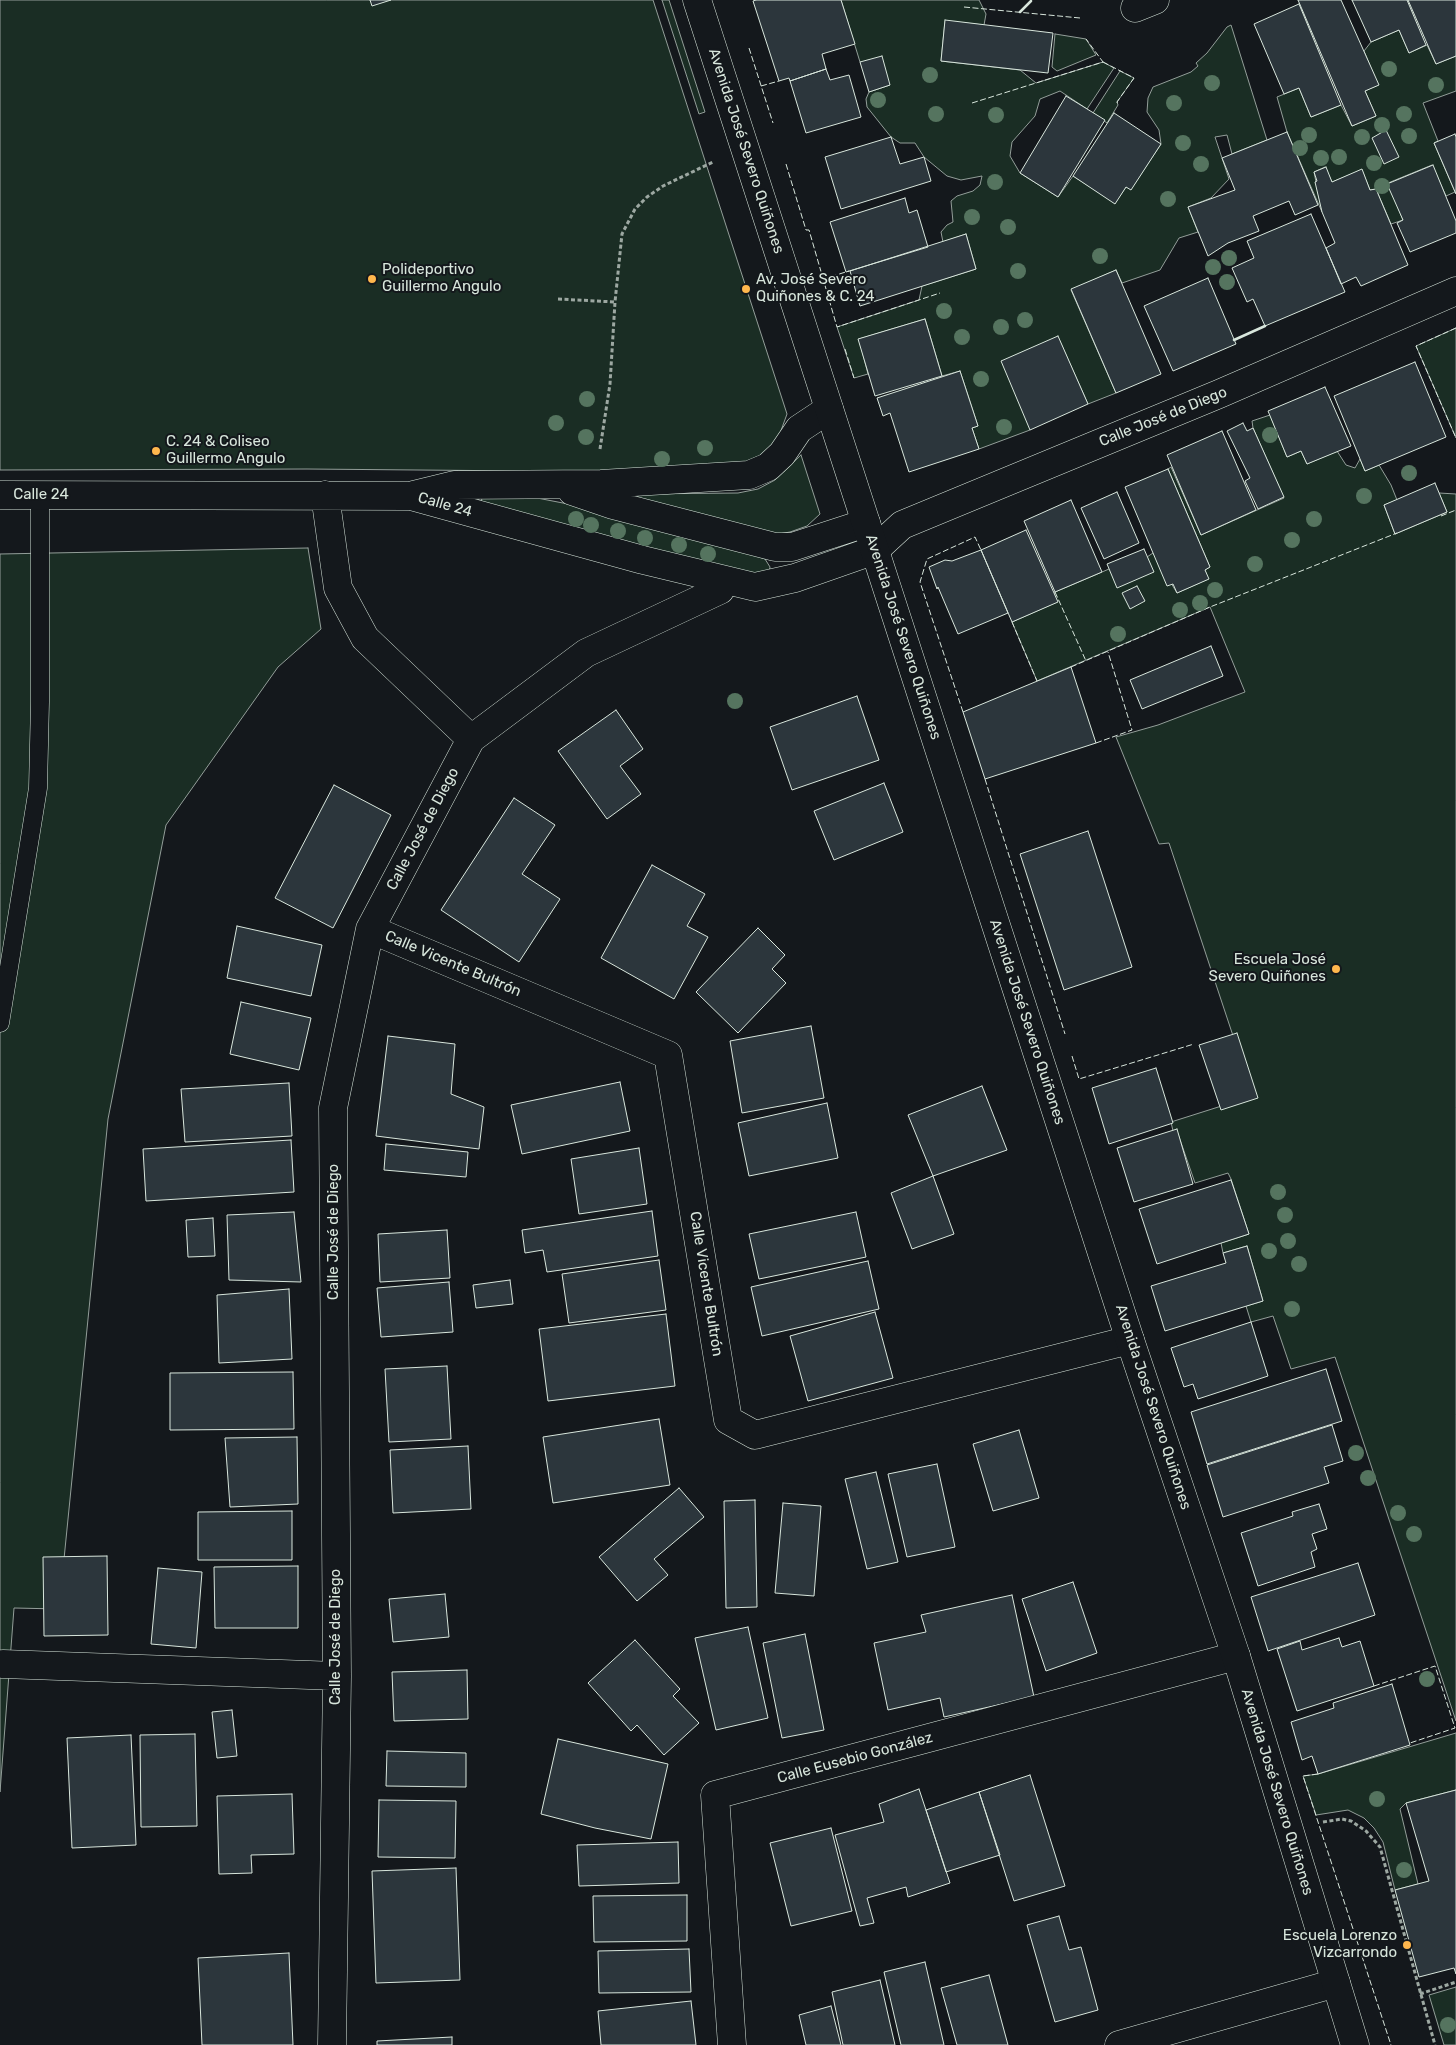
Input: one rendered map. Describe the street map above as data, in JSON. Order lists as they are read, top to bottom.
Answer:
{
  "streets": {
    "street": [
      "Avenida José Severo Quiñones",
      "Calle José de Diego",
      "Calle 24",
      "Calle Vicente Bultrón",
      "Calle Eusebio González"
    ]
  },
  "crossings": [
    ["Avenida José Severo Quiñones", "Calle José de Diego"],
    ["Avenida José Severo Quiñones", "Calle 24"],
    ["Avenida José Severo Quiñones", "Calle Vicente Bultrón"],
    ["Avenida José Severo Quiñones", "Calle Eusebio González"],
    ["Calle José de Diego", "Calle 24"],
    ["Calle José de Diego", "Calle Vicente Bultrón"]
  ],
  "places": [
    "Polideportivo Guillermo Angulo",
    "Av. José Severo Quiñones & C. 24",
    "C. 24 & Coliseo Guillermo Angulo",
    "Escuela José Severo Quiñones",
    "Escuela Lorenzo Vizcarrondo"
  ]
}
